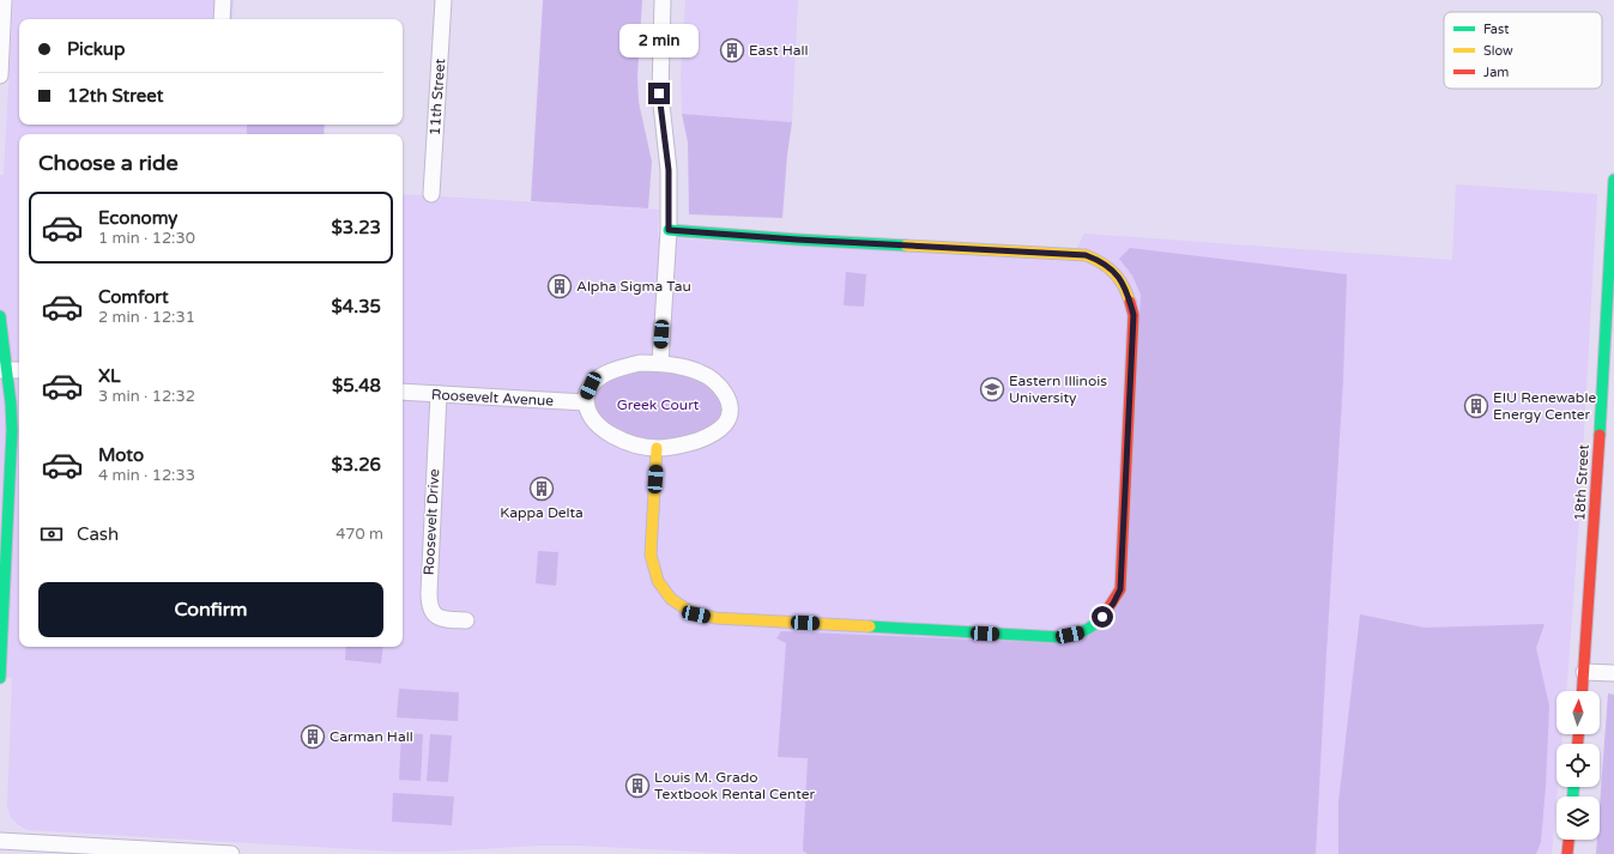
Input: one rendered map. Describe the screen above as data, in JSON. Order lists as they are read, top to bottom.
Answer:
{
  "streets": {
    "street": [
      "11th Street",
      "Roosevelt Avenue",
      "18th Street",
      "Roosevelt Drive"
    ]
  },
  "crossings": [
    ["Roosevelt Avenue", "Roosevelt Drive"]
  ],
  "parks": ["Greek Court"],
  "places": {
    "building": [
      "East Hall",
      "Alpha Sigma Tau",
      "EIU Renewable Energy Center",
      "Kappa Delta",
      "Carman Hall",
      "Louis M. Grado Textbook Rental Center"
    ],
    "school or university": ["Eastern Illinois University"]
  },
  "legend": ["Fast", "Slow", "Jam"],
  "north": "top",
  "page": {
    "banner": ["Pickup", "12th Street"],
    "bubble": "2 min",
    "heading": "Choose a ride",
    "list": [
      {
        "name": "Economy",
        "note": "1 min · 12:30",
        "value": "$3.23"
      },
      {
        "name": "Comfort",
        "note": "2 min · 12:31",
        "value": "$4.35"
      },
      {
        "name": "XL",
        "note": "3 min · 12:32",
        "value": "$5.48"
      },
      {
        "name": "Moto",
        "note": "4 min · 12:33",
        "value": "$3.26"
      }
    ],
    "pay": ["Cash", "470 m"],
    "buttons": "Confirm"
  }
}
